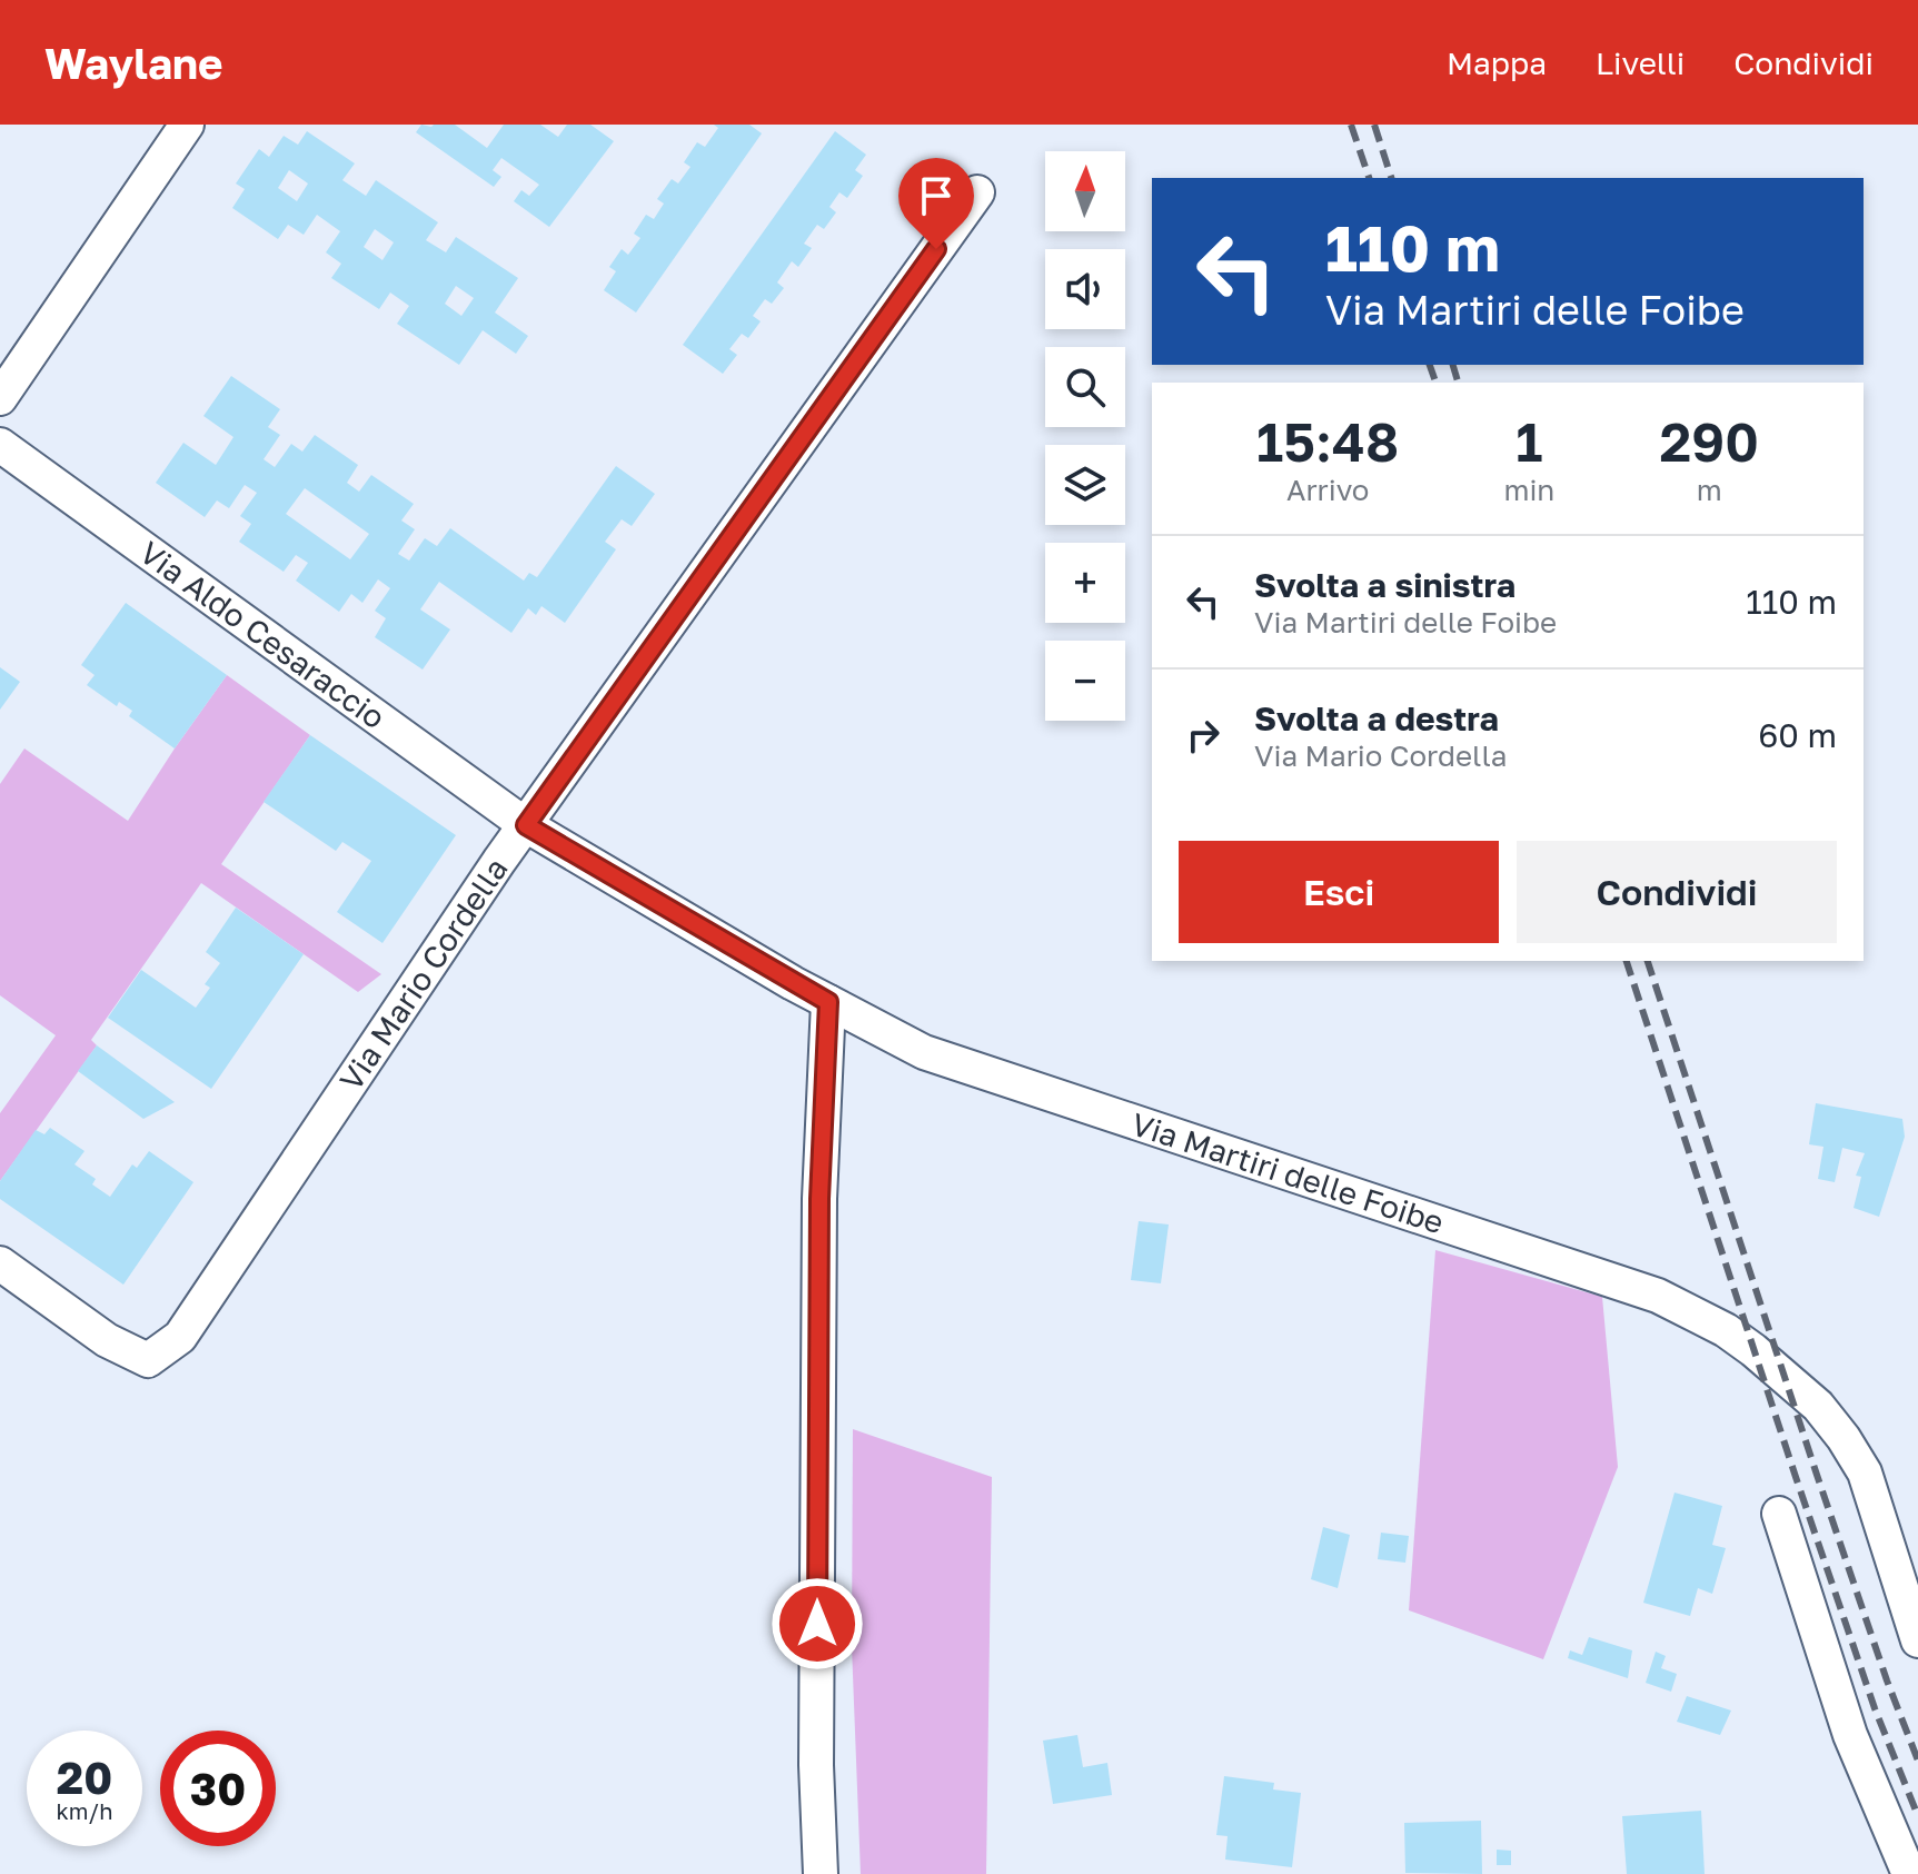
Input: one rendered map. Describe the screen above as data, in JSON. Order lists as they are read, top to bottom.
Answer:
{
  "streets": {
    "street": ["Via Aldo Cesaraccio", "Via Mario Cordella", "Via Martiri delle Foibe"]
  },
  "crossings": [
    ["Via Aldo Cesaraccio", "Via Mario Cordella"],
    ["Via Aldo Cesaraccio", "Via Martiri delle Foibe"],
    ["Via Mario Cordella", "Via Martiri delle Foibe"]
  ],
  "north": "top",
  "page": {
    "header": "Waylane",
    "nav": ["Mappa", "Livelli", "Condividi"],
    "map_buttons": ["+", "−"],
    "turn": ["110 m", "Via Martiri delle Foibe"],
    "eta": [
      "15:48",
      "Arrivo",
      "1",
      "min",
      "290",
      "m"
    ],
    "list": [
      {
        "name": "Svolta a sinistra",
        "note": "Via Martiri delle Foibe",
        "value": "110 m"
      },
      {
        "name": "Svolta a destra",
        "note": "Via Mario Cordella",
        "value": "60 m"
      }
    ],
    "buttons": ["Esci", "Condividi"],
    "speed": "20 km/h",
    "limit": "30"
  }
}
